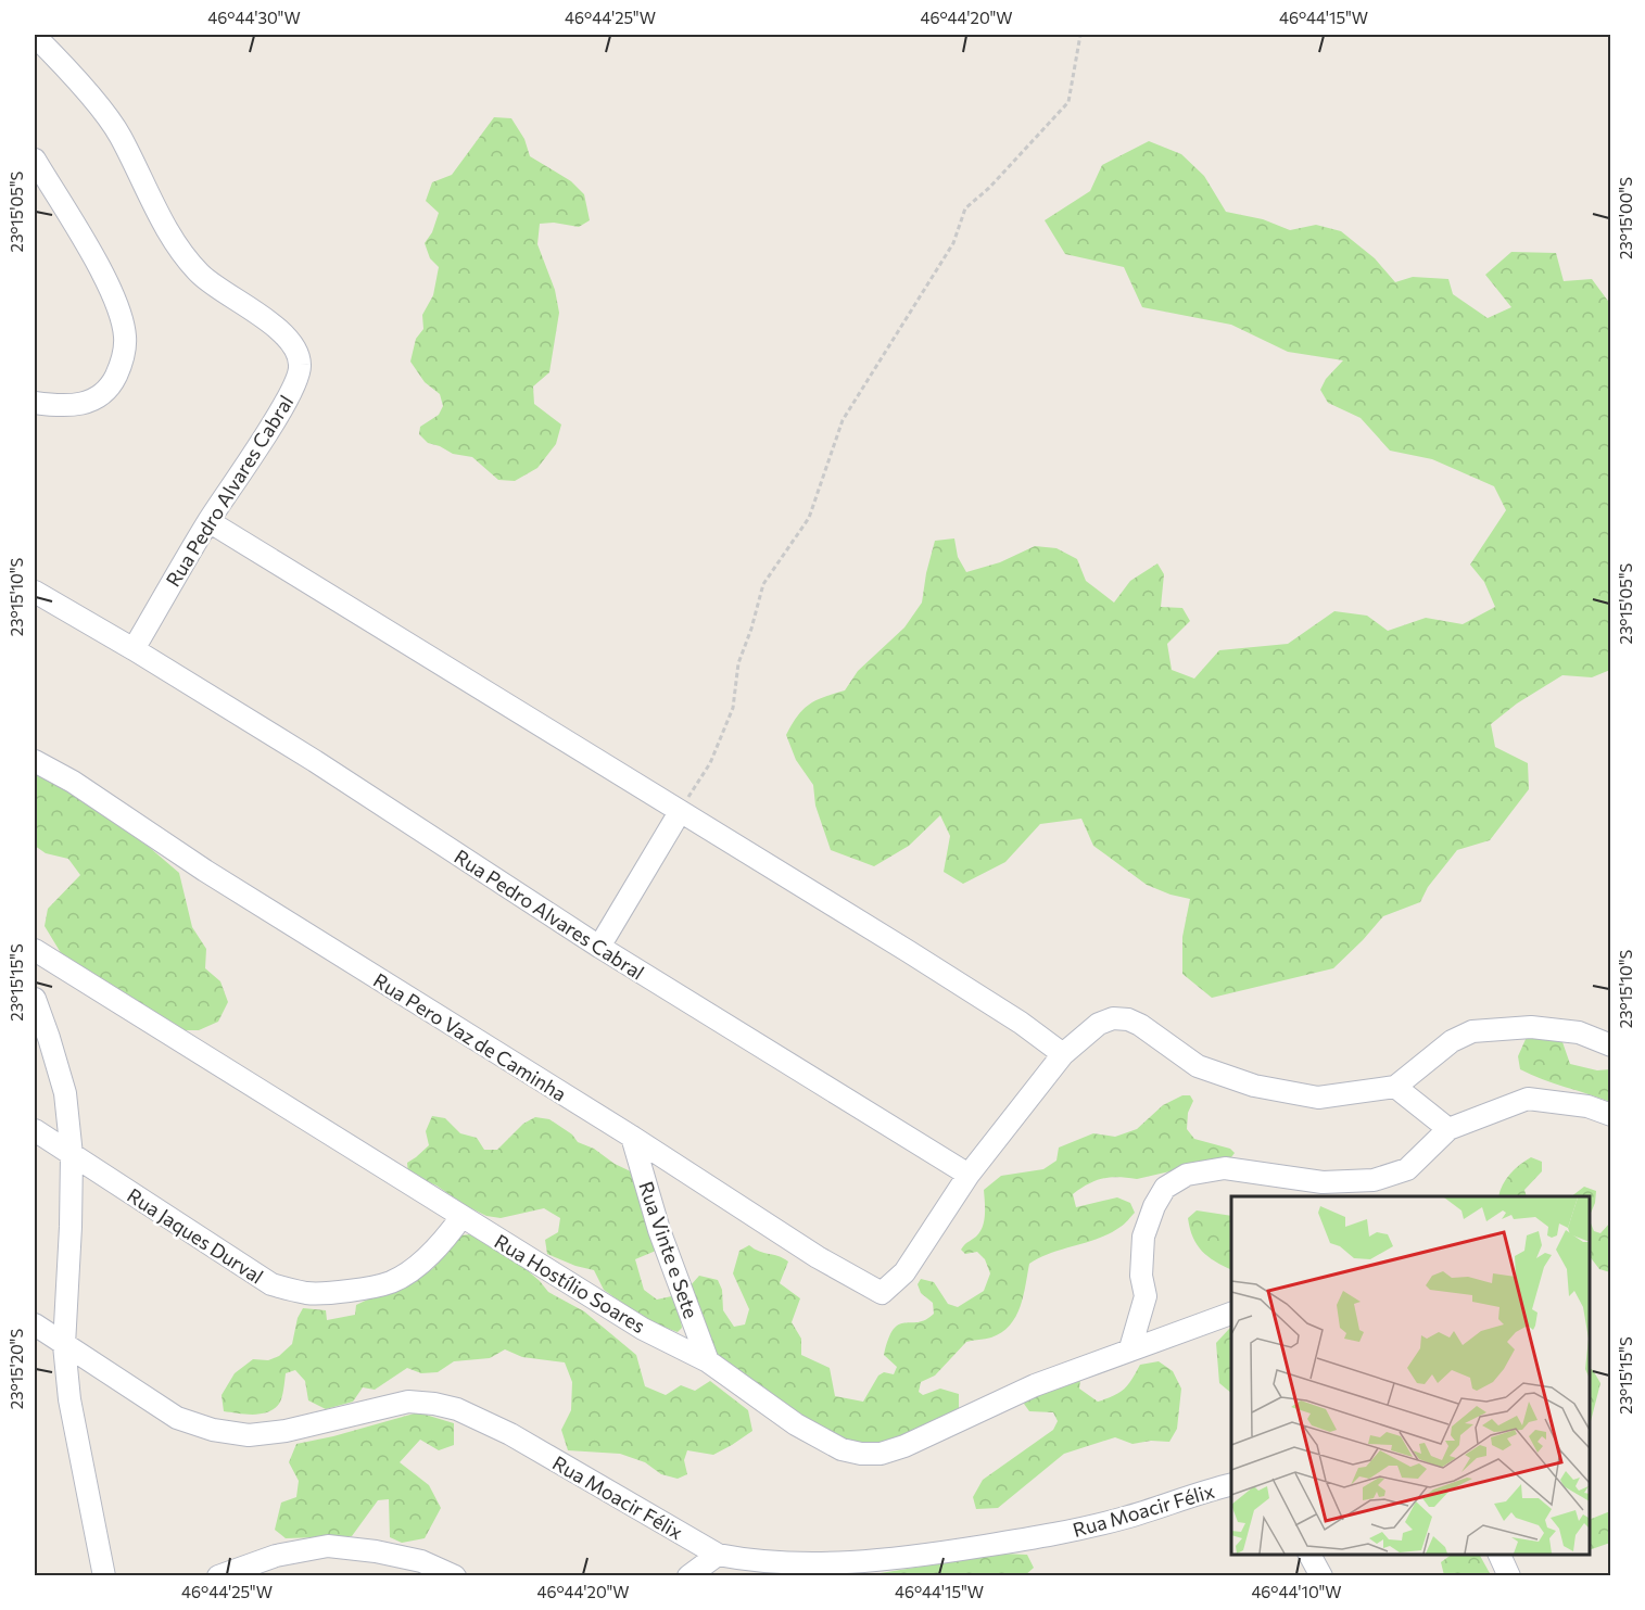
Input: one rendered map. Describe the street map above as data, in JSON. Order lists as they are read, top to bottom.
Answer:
{
  "streets": {
    "street": [
      "Rua Pedro Alvares Cabral",
      "Rua Pero Vaz de Caminha",
      "Rua Jaques Durval",
      "Rua Vinte e Sete",
      "Rua Hostílio Soares",
      "Rua Moacir Félix"
    ]
  },
  "crossings": [
    ["Rua Pedro Alvares Cabral", "Rua Pero Vaz de Caminha"],
    ["Rua Pero Vaz de Caminha", "Rua Vinte e Sete"],
    ["Rua Jaques Durval", "Rua Hostílio Soares"],
    ["Rua Vinte e Sete", "Rua Hostílio Soares"]
  ],
  "coordinates": [
    "46°44'30\"W",
    "46°44'25\"W",
    "46°44'20\"W",
    "46°44'15\"W",
    "23°15'05\"S",
    "23°15'00\"S",
    "23°15'10\"S",
    "23°15'15\"S",
    "23°15'20\"S",
    "46°44'10\"W"
  ]
}
